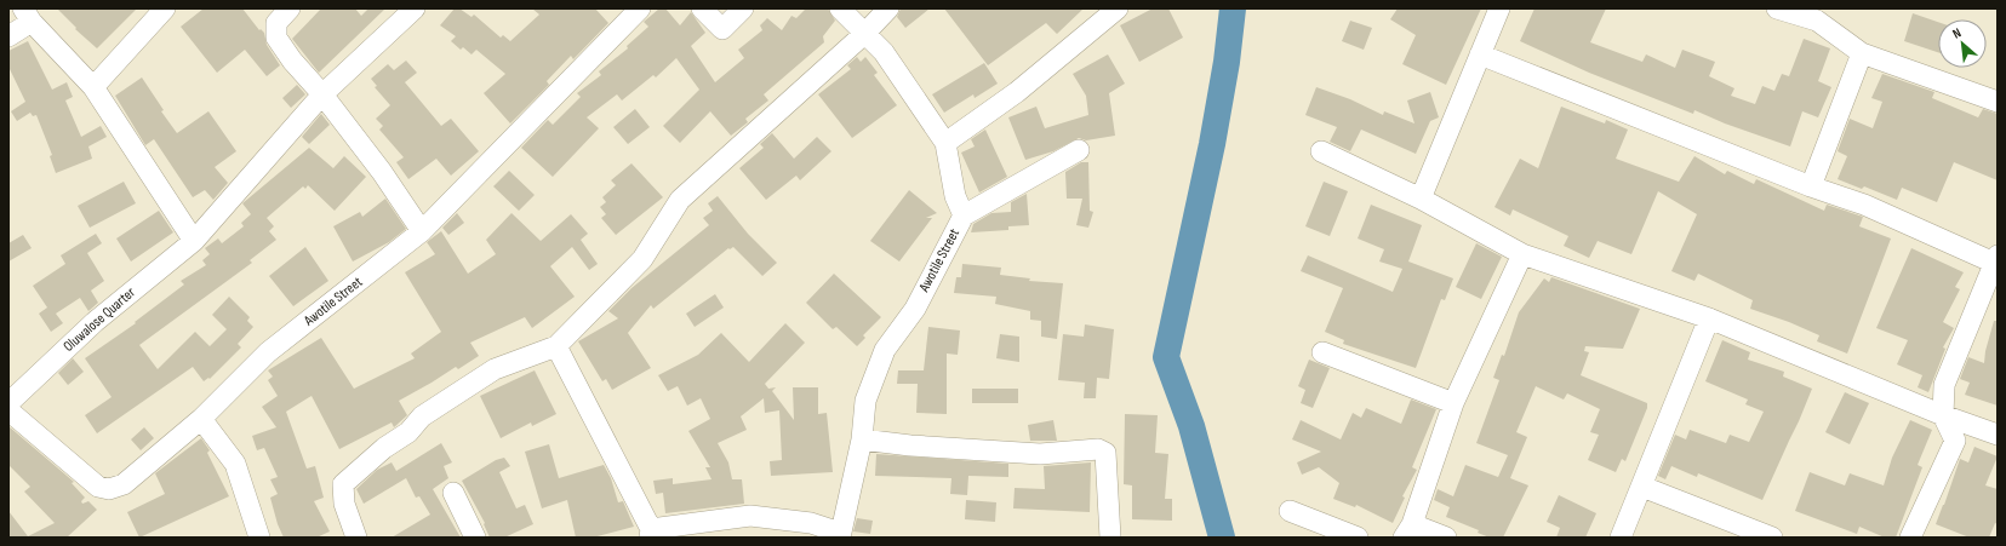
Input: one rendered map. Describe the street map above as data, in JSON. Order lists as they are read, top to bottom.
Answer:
{
  "streets": {
    "street": ["Awotile Street", "Oluwalose Quarter"]
  },
  "north": "top left"
}
